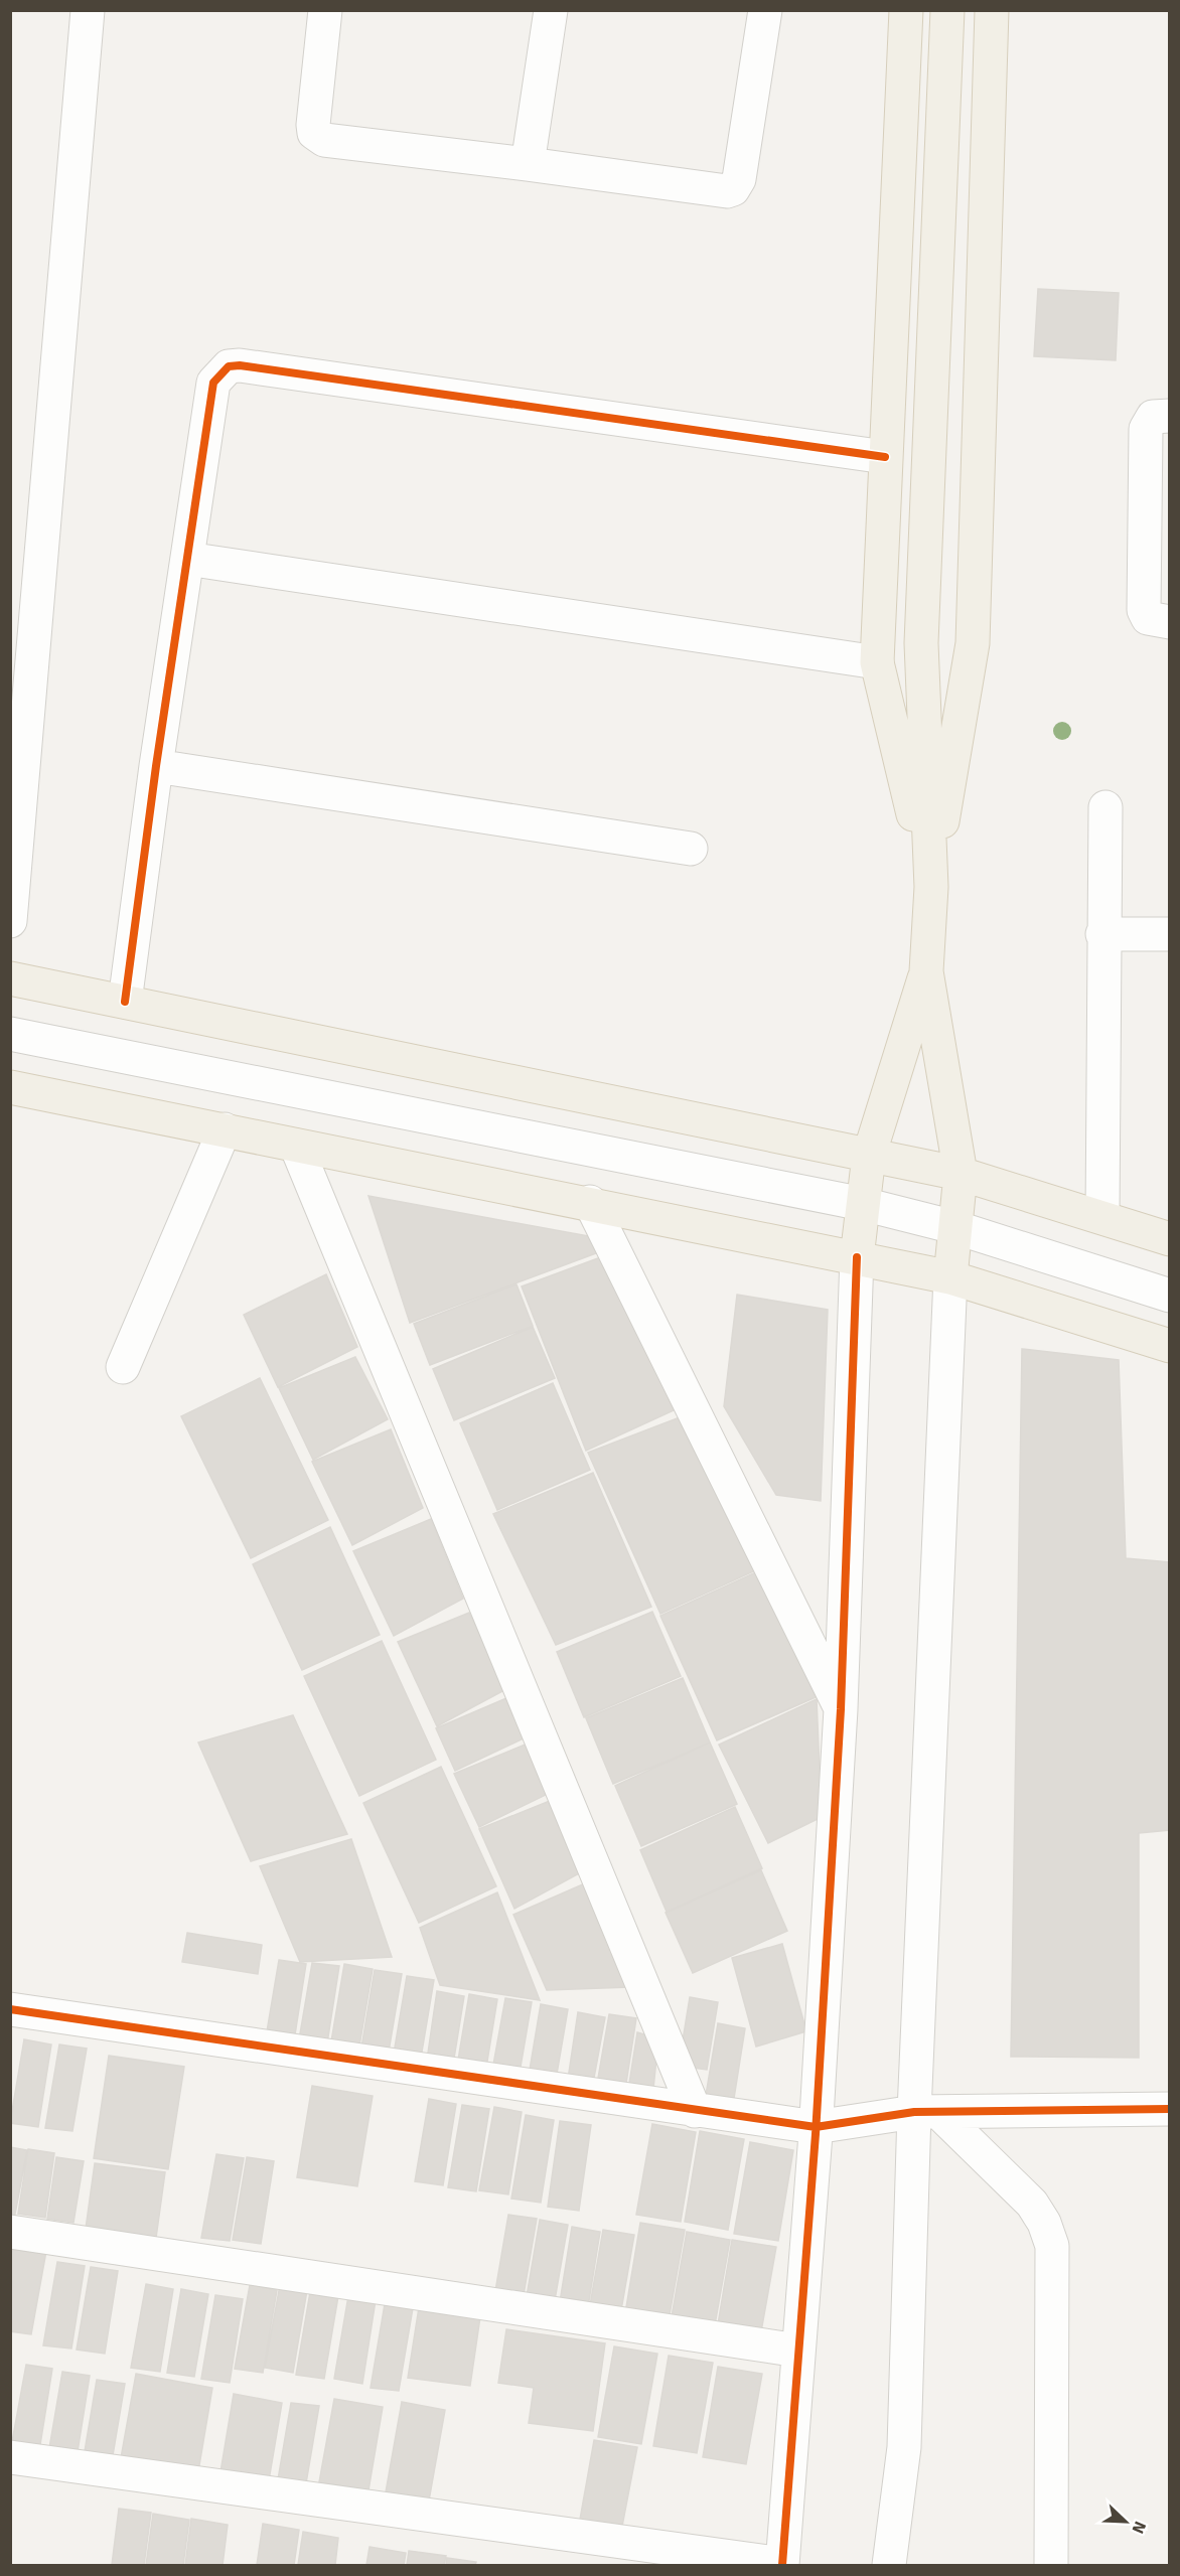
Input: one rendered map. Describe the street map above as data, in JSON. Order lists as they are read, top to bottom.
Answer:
{
  "north": "bottom right"
}
